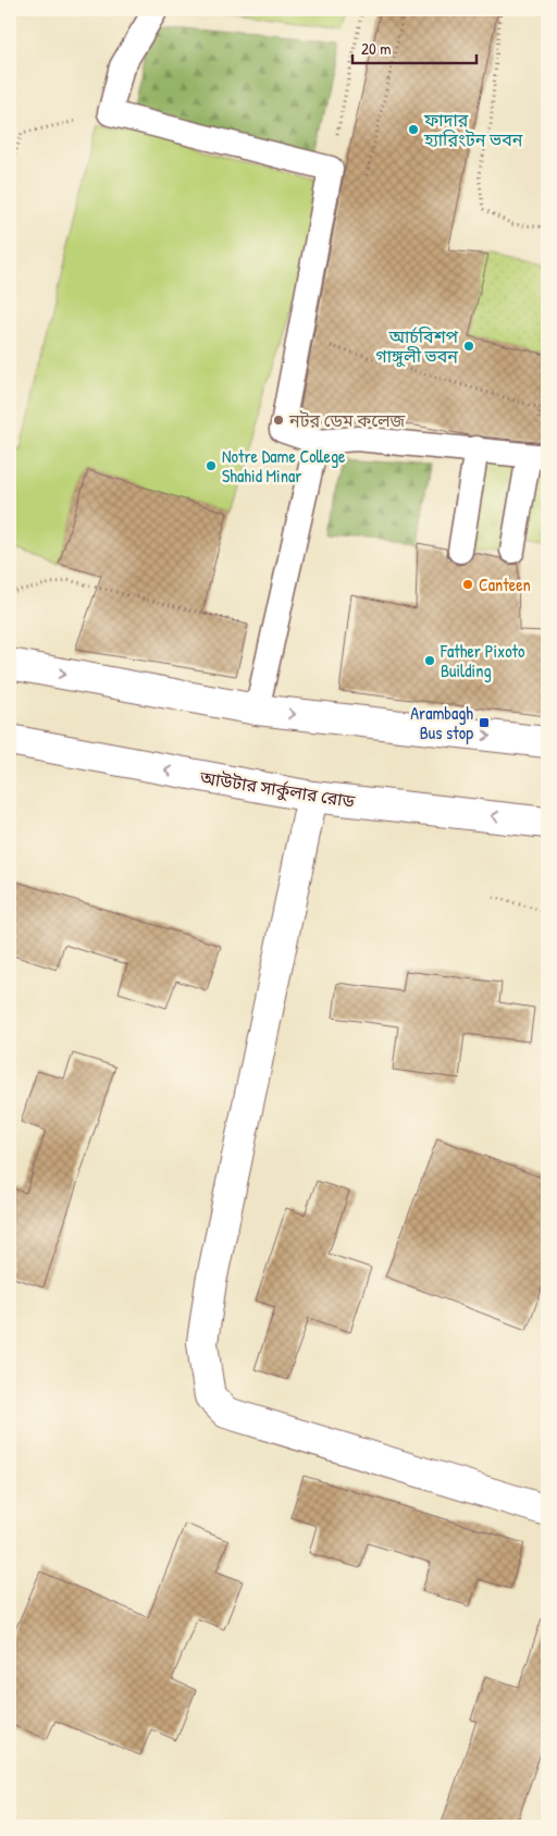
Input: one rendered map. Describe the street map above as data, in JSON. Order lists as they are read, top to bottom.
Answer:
{
  "streets": {
    "main road": ["আউটার সার্কুলার রোড"]
  },
  "places": {
    "other": [
      "ফাদার হ্যারিংটন ভবন",
      "আর্চবিশপ গাঙ্গুলী ভবন",
      "নটর ডেম কলেজ",
      "Notre Dame College Shahid Minar",
      "Canteen",
      "Father Pixoto Building"
    ],
    "transit": ["Arambagh Bus stop"]
  },
  "scale_bar": "20 m"
}
